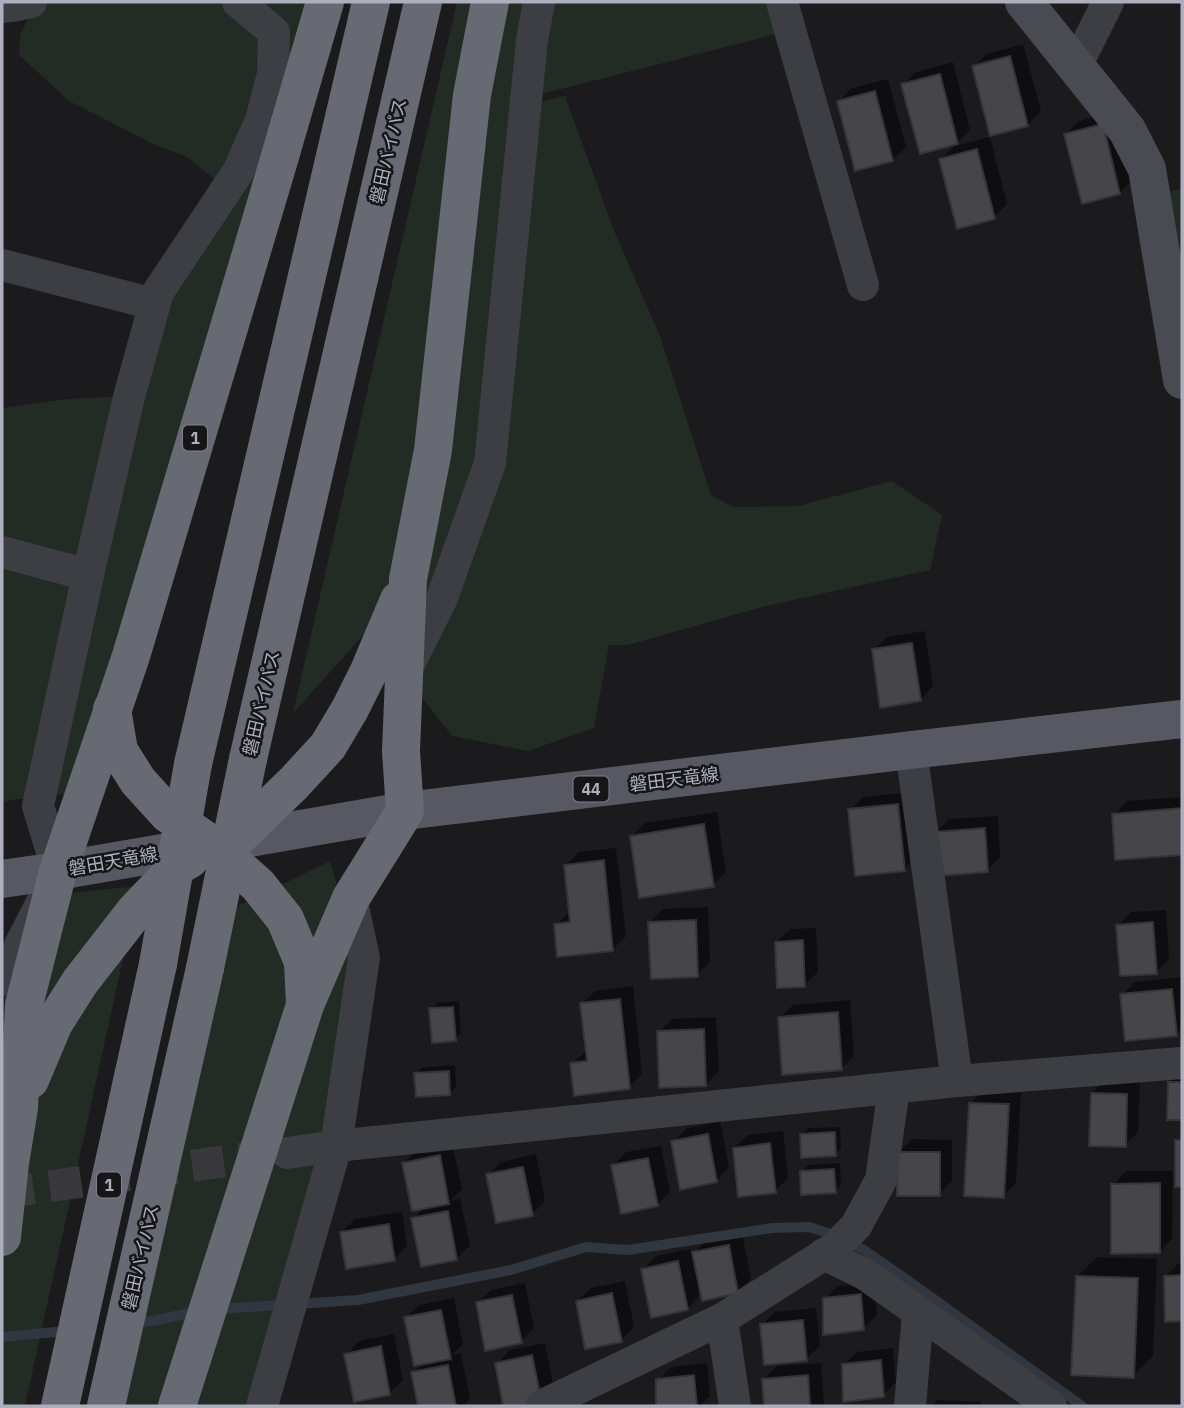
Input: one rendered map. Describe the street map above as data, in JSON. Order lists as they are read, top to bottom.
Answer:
{
  "streets": {
    "highway": ["磐田バイパス", "1"],
    "main road": ["磐田天竜線", "44"]
  },
  "crossings": [
    ["1", "磐田天竜線"]
  ]
}
